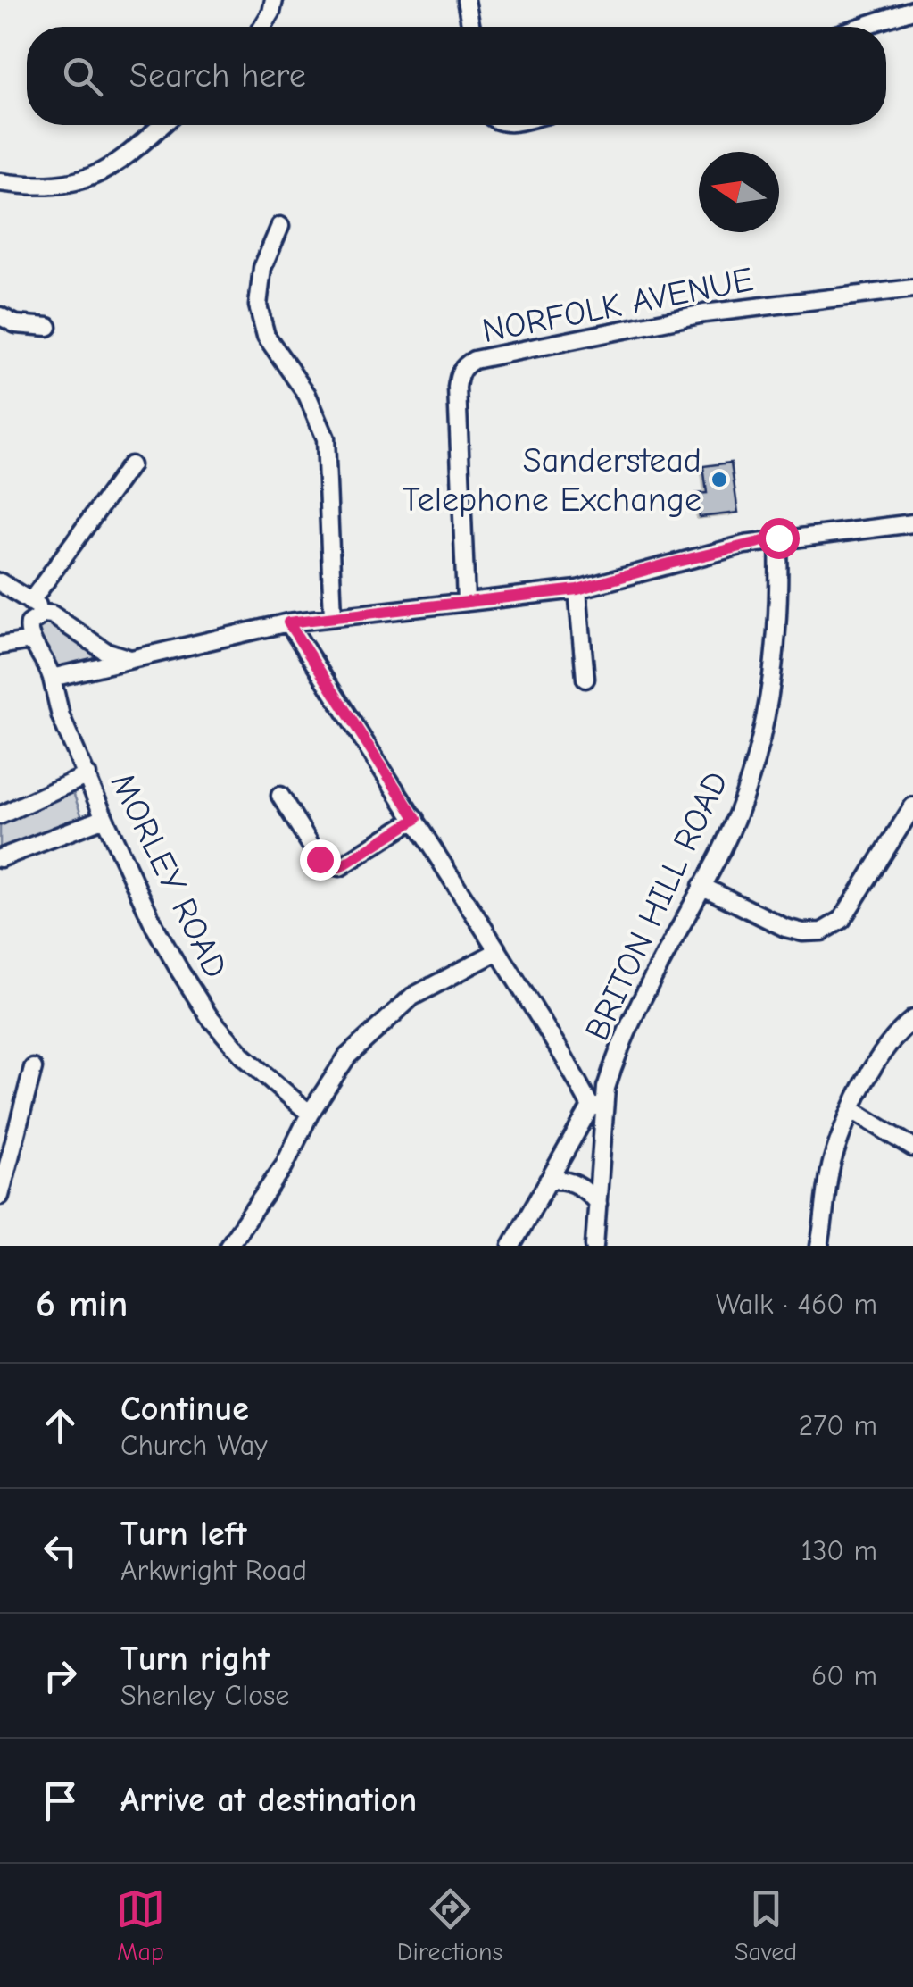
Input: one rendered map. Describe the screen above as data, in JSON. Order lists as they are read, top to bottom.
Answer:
{
  "streets": {
    "street": ["NORFOLK AVENUE", "MORLEY ROAD", "BRITON HILL ROAD"]
  },
  "places": ["Sanderstead Telephone Exchange"],
  "north": "left",
  "page": {
    "search": "Search here",
    "heading": ["6 min", "Walk · 460 m"],
    "list": [
      ["Continue", "Church Way", "270 m"],
      ["Turn left", "Arkwright Road", "130 m"],
      ["Turn right", "Shenley Close", "60 m"],
      "Arrive at destination"
    ],
    "nav": ["Map", "Directions", "Saved"]
  }
}
